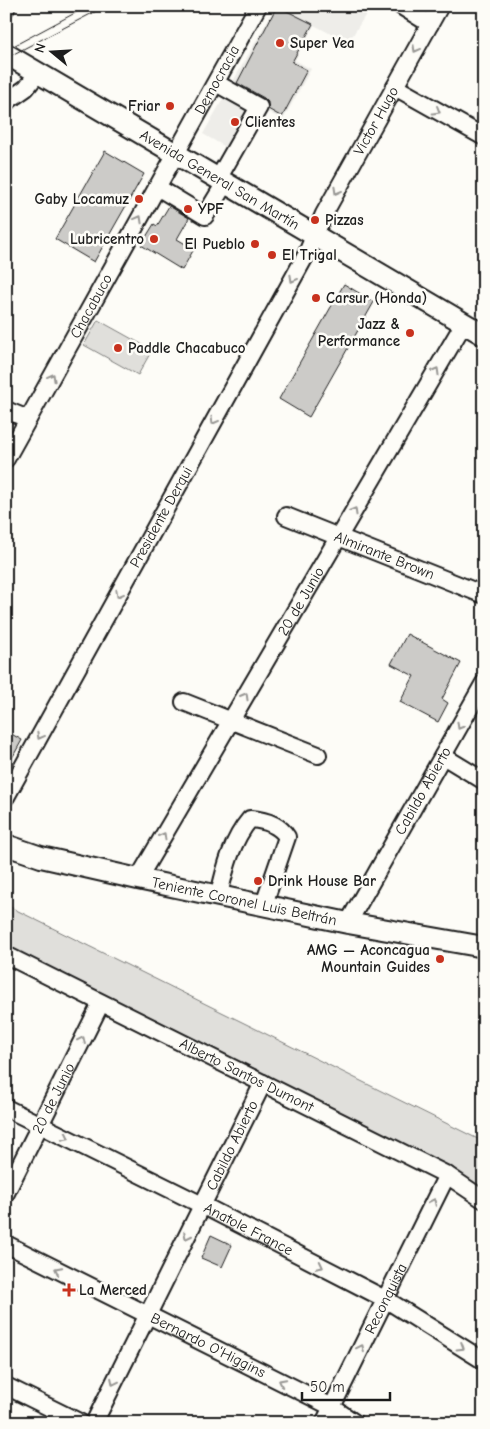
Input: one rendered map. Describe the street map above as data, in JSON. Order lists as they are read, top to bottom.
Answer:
{
  "streets": {
    "main road": ["Avenida General San Martín", "Teniente Coronel Luis Beltrán"],
    "street": [
      "Democracia",
      "Victor Hugo",
      "Chacabuco",
      "Presidente Derqui",
      "Almirante Brown",
      "20 de Junio",
      "Cabildo Abierto",
      "Alberto Santos Dumont",
      "Anatole France",
      "Reconquista",
      "Bernardo O'Higgins"
    ]
  },
  "crossings": [
    ["Democracia", "Avenida General San Martín"],
    ["Democracia", "Chacabuco"],
    ["Victor Hugo", "Avenida General San Martín"],
    ["Victor Hugo", "Presidente Derqui"],
    ["Avenida General San Martín", "Chacabuco"],
    ["Avenida General San Martín", "Presidente Derqui"],
    ["Avenida General San Martín", "20 de Junio"],
    ["Almirante Brown", "20 de Junio"],
    ["20 de Junio", "Teniente Coronel Luis Beltrán"],
    ["20 de Junio", "Alberto Santos Dumont"],
    ["20 de Junio", "Anatole France"],
    ["Cabildo Abierto", "Teniente Coronel Luis Beltrán"],
    ["Cabildo Abierto", "Alberto Santos Dumont"],
    ["Cabildo Abierto", "Anatole France"],
    ["Cabildo Abierto", "Bernardo O'Higgins"],
    ["Alberto Santos Dumont", "Reconquista"],
    ["Anatole France", "Reconquista"],
    ["Reconquista", "Bernardo O'Higgins"]
  ],
  "one_way": [
    "Victor Hugo",
    "Chacabuco",
    "Presidente Derqui",
    "20 de Junio",
    "Cabildo Abierto",
    "Anatole France",
    "Reconquista",
    "Bernardo O'Higgins"
  ],
  "places": {
    "other": [
      "Super Vea",
      "Friar",
      "Clientes",
      "Gaby Locamuz",
      "YPF",
      "Pizzas",
      "Lubricentro",
      "El Pueblo",
      "El Trigal",
      "Carsur (Honda)",
      "Jazz & Performance",
      "Paddle Chacabuco",
      "Drink House Bar",
      "AMG — Aconcagua Mountain Guides"
    ],
    "health": ["La Merced"]
  },
  "scale_bar": "50 m",
  "north": "left"
}
